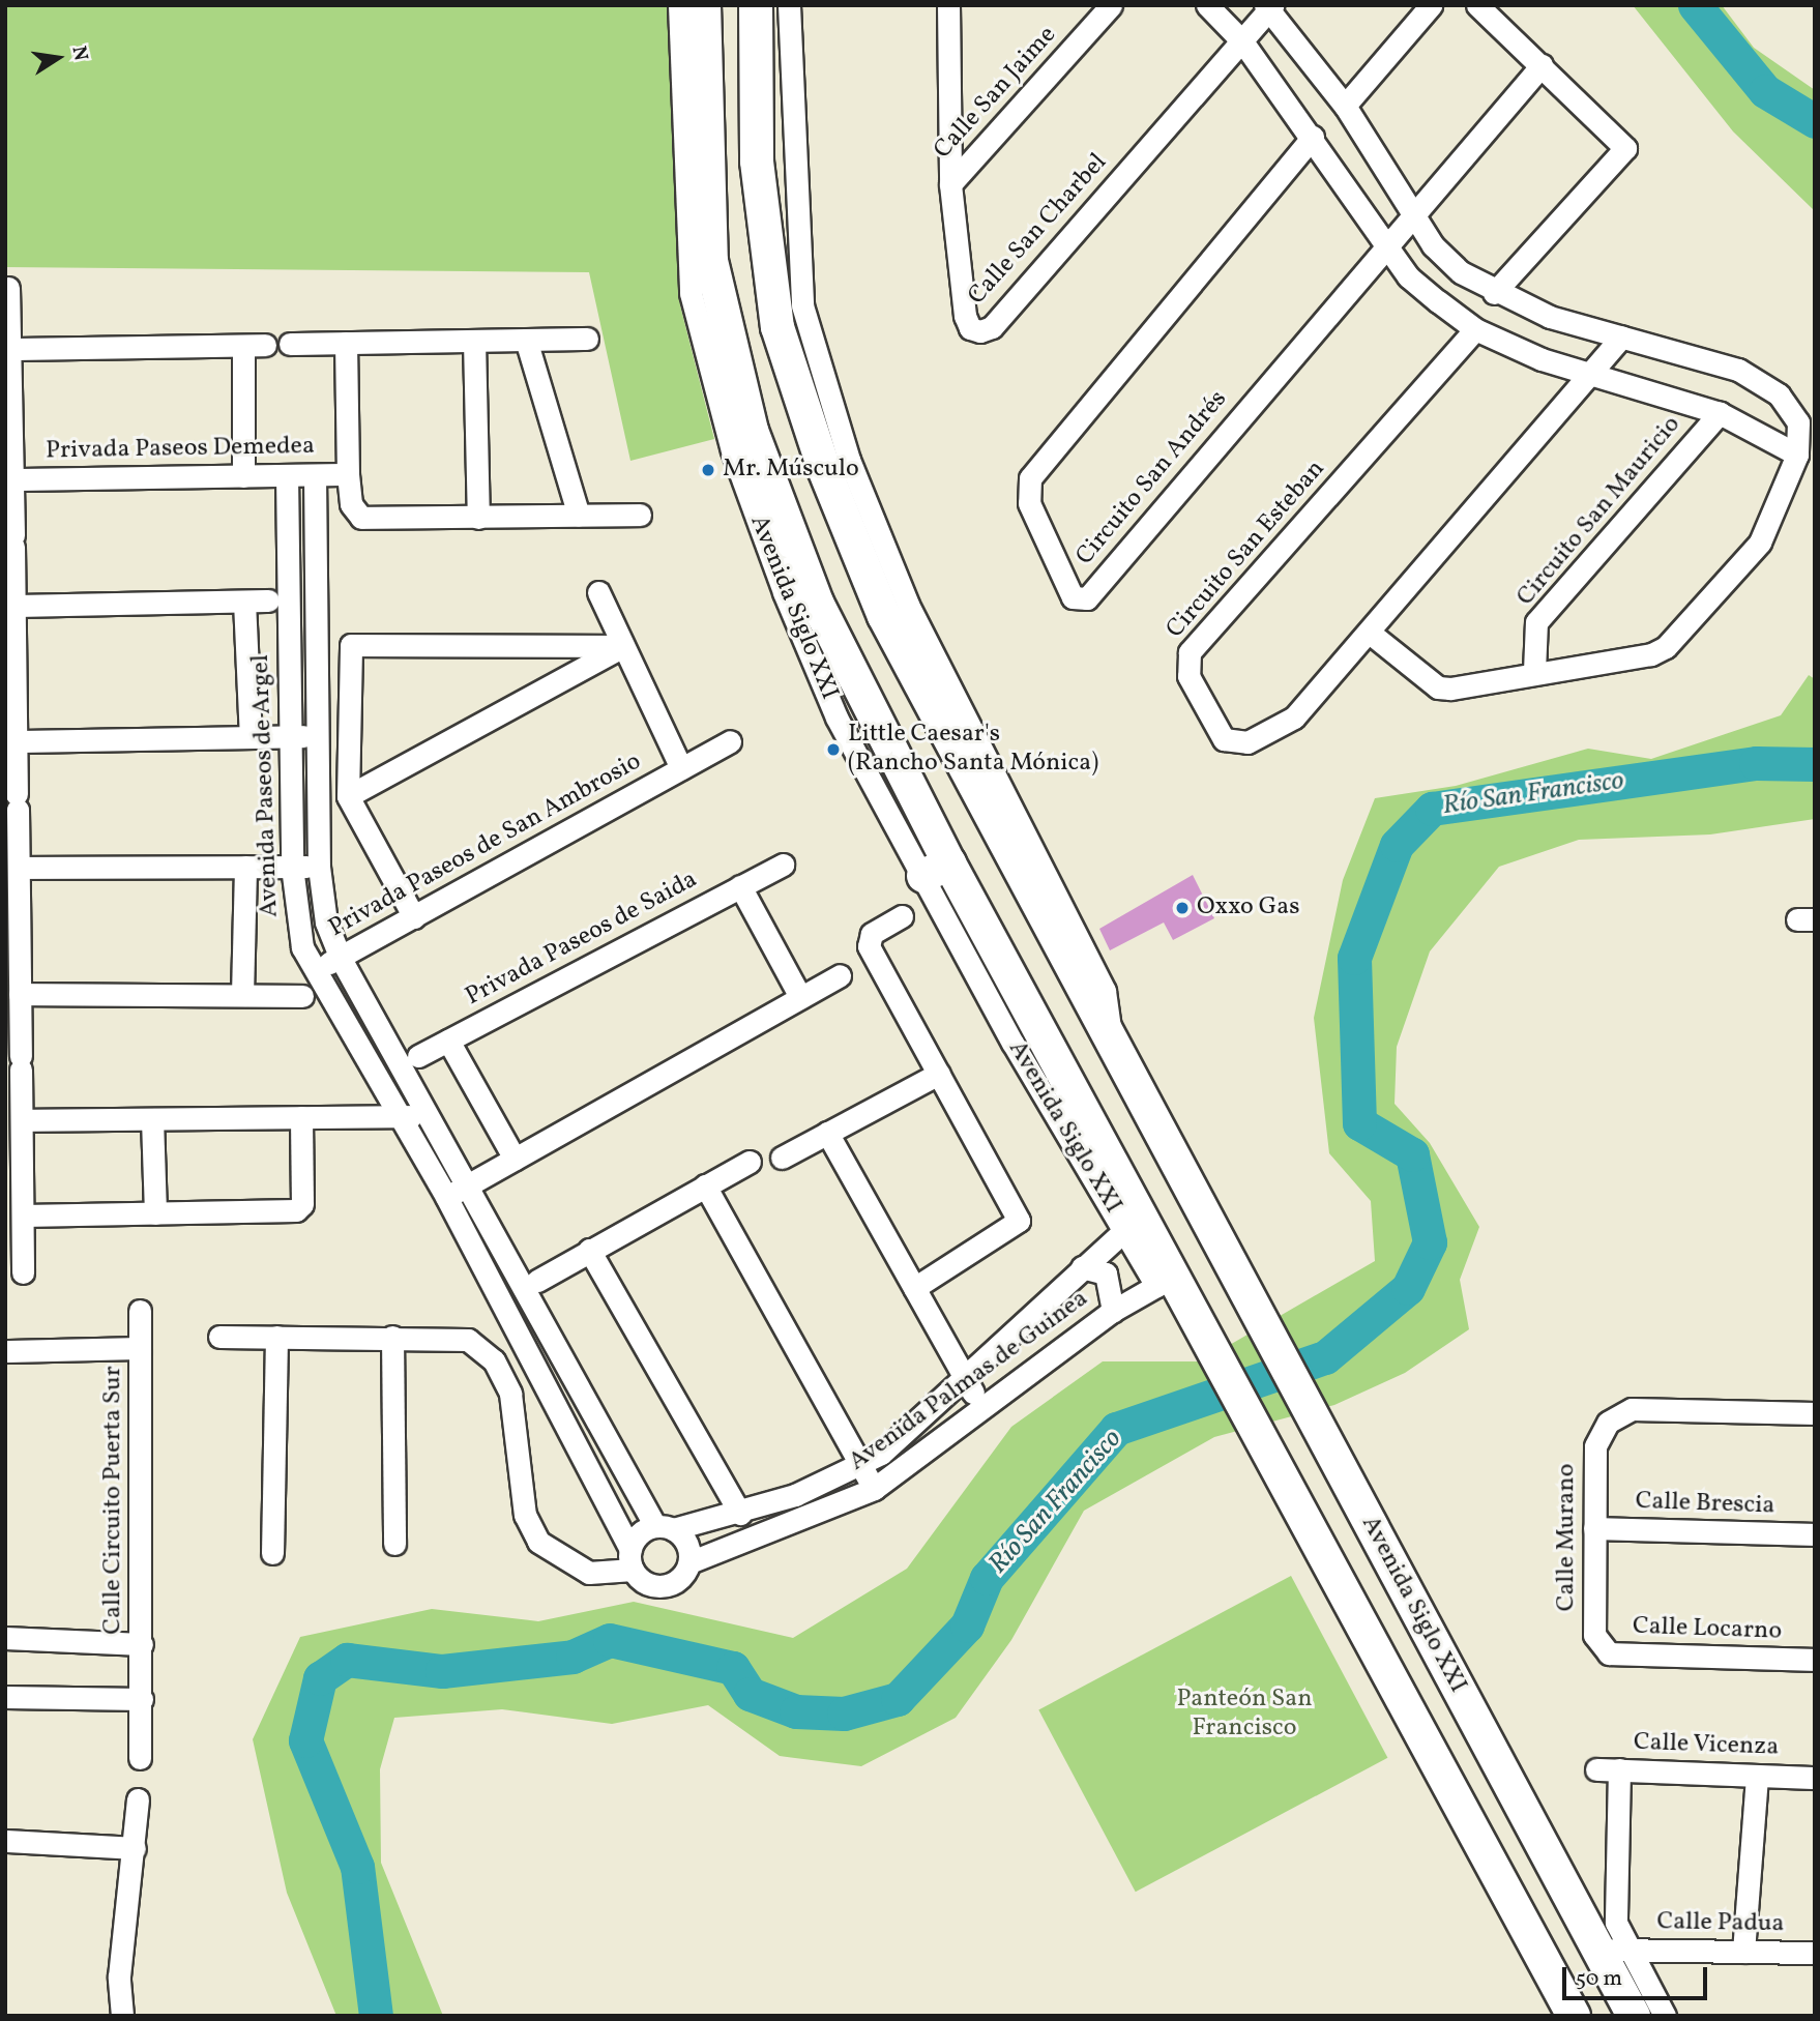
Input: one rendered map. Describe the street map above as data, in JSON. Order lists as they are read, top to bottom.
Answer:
{
  "streets": {
    "highway": ["Avenida Siglo XXI"],
    "street": [
      "Calle San Jaime",
      "Calle San Charbel",
      "Privada Paseos Demedea",
      "Circuito San Andrés",
      "Circuito San Mauricio",
      "Circuito San Esteban",
      "Avenida Paseos de Argel",
      "Privada Paseos de San Ambrosio",
      "Privada Paseos de Saida",
      "Avenida Palmas de Guinea",
      "Calle Circuito Puerta Sur",
      "Calle Brescia",
      "Calle Murano",
      "Calle Locarno",
      "Calle Vicenza",
      "Calle Padua"
    ]
  },
  "crossings": [
    ["Calle San Jaime", "Calle San Charbel"],
    ["Privada Paseos Demedea", "Avenida Paseos de Argel"],
    ["Avenida Siglo XXI", "Avenida Palmas de Guinea"],
    ["Avenida Siglo XXI", "Calle Padua"],
    ["Avenida Paseos de Argel", "Privada Paseos de San Ambrosio"],
    ["Avenida Paseos de Argel", "Avenida Palmas de Guinea"],
    ["Calle Brescia", "Calle Murano"],
    ["Calle Murano", "Calle Locarno"]
  ],
  "water": ["Río San Francisco"],
  "parks": ["Panteón San Francisco"],
  "places": ["Mr. Músculo", "Little Caesar's (Rancho Santa Mónica)", "Oxxo Gas"],
  "scale_bar": "50 m",
  "north": "right"
}
